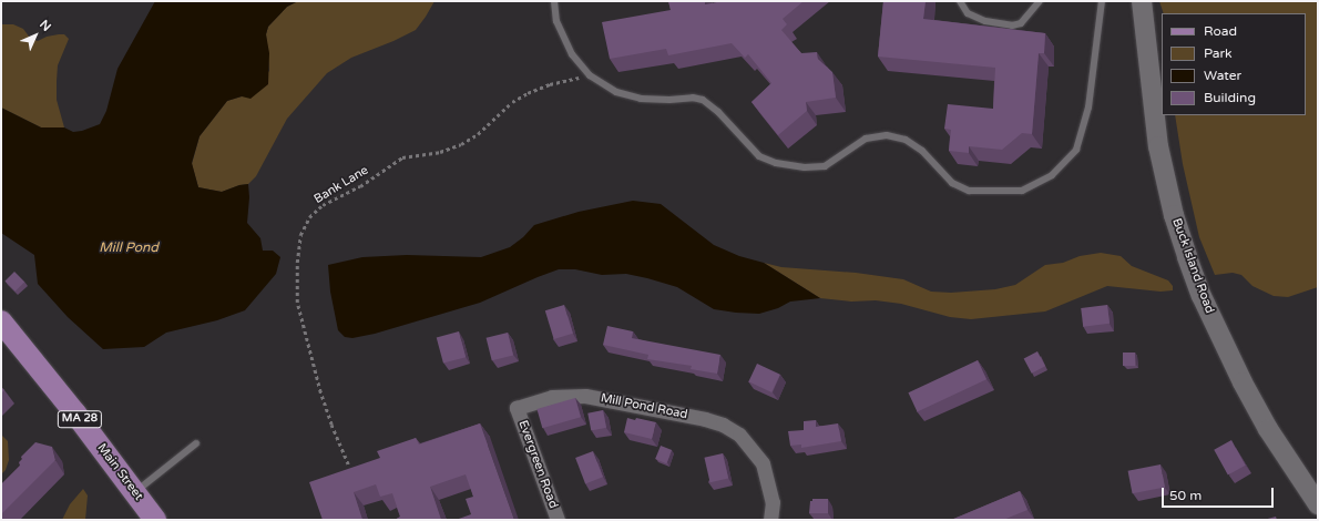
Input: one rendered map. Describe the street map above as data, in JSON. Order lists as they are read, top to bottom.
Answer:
{
  "streets": {
    "main road": ["Buck Island Road", "MA 28", "Main Street"],
    "street": ["Mill Pond Road", "Evergreen Road"],
    "path": ["Bank Lane"]
  },
  "crossings": [
    ["Mill Pond Road", "Evergreen Road"]
  ],
  "water": ["Mill Pond"],
  "legend": [
    "Road",
    "Park",
    "Water",
    "Building"
  ],
  "scale_bar": "50 m",
  "north": "top right"
}
